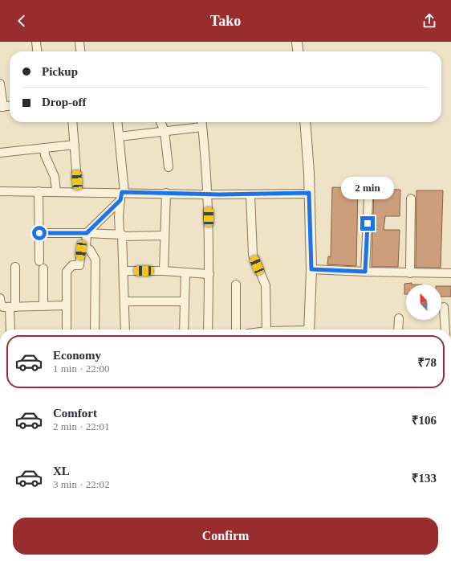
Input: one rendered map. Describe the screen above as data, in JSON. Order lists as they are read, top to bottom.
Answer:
{
  "north": "top",
  "page": {
    "header": "Tako",
    "banner": ["Pickup", "Drop-off"],
    "bubble": "2 min",
    "list": [
      {
        "name": "Economy",
        "note": "1 min · 22:00",
        "value": "₹78"
      },
      {
        "name": "Comfort",
        "note": "2 min · 22:01",
        "value": "₹106"
      },
      {
        "name": "XL",
        "note": "3 min · 22:02",
        "value": "₹133"
      }
    ],
    "buttons": "Confirm"
  }
}
